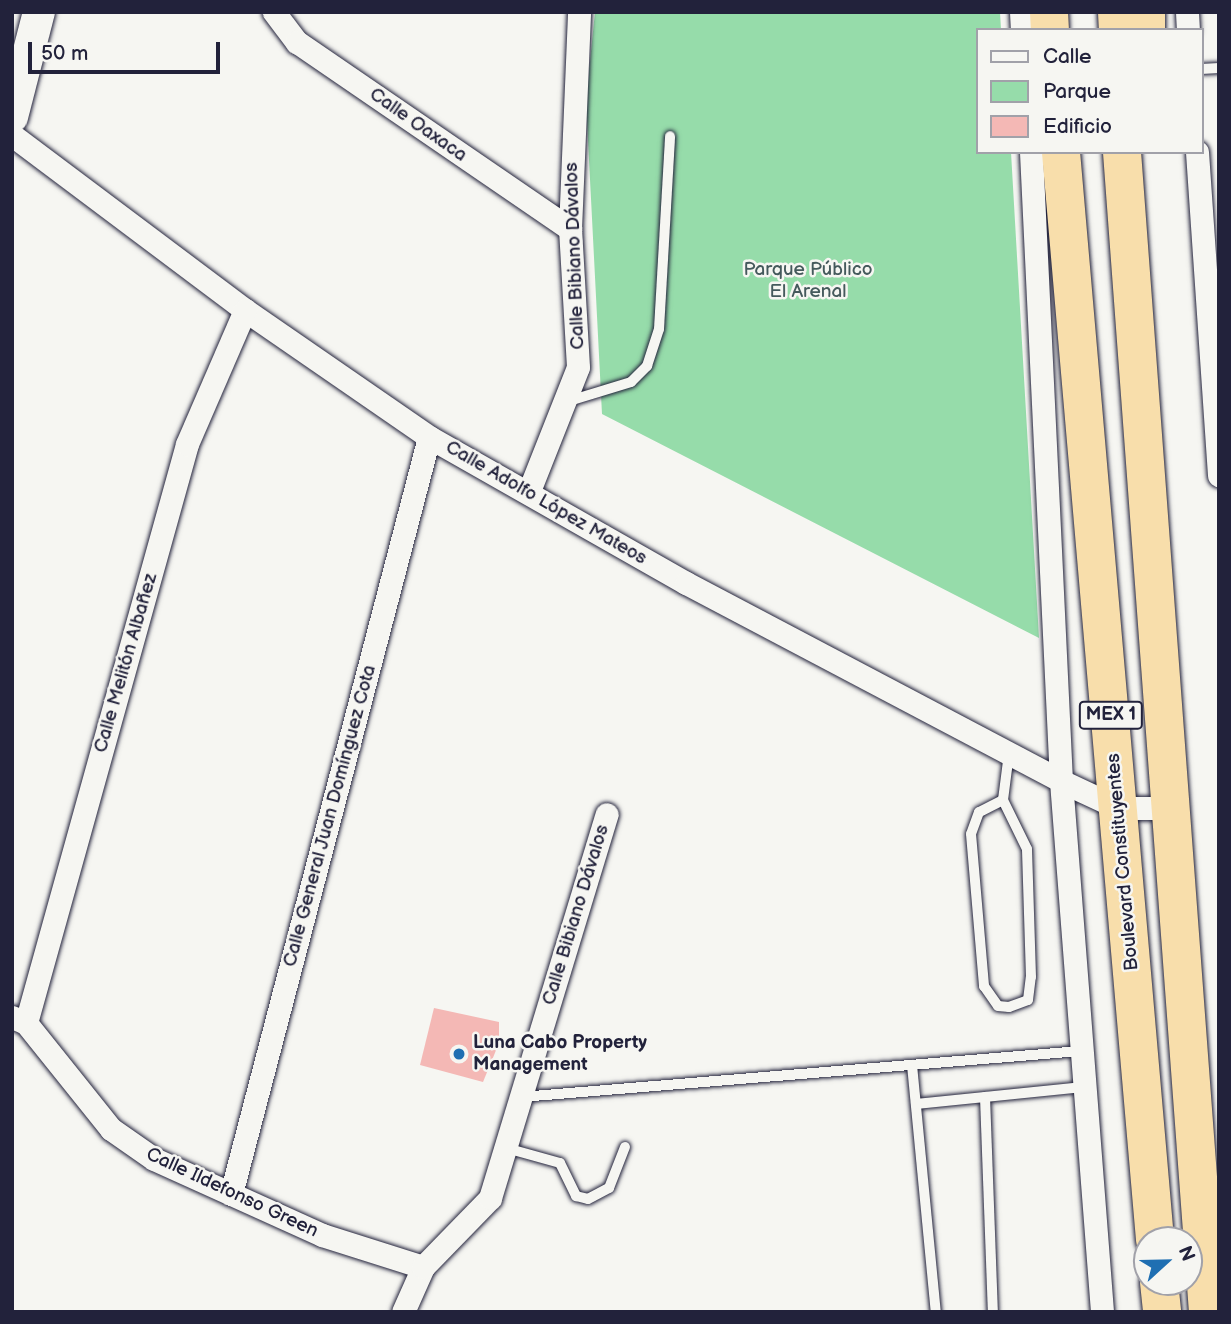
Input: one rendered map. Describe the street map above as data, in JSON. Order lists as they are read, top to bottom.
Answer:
{
  "streets": {
    "highway": ["MEX 1", "Boulevard Constituyentes"],
    "street": [
      "Calle Oaxaca",
      "Calle Bibiano Dávalos",
      "Calle Adolfo López Mateos",
      "Calle Melitón Albañez",
      "Calle General Juan Domínguez Cota",
      "Calle Ildefonso Green"
    ]
  },
  "crossings": [
    ["Calle Oaxaca", "Calle Bibiano Dávalos"],
    ["Calle Bibiano Dávalos", "Calle Adolfo López Mateos"],
    ["Calle Bibiano Dávalos", "Calle Ildefonso Green"],
    ["Calle Adolfo López Mateos", "Calle Melitón Albañez"],
    ["Calle Adolfo López Mateos", "Calle General Juan Domínguez Cota"],
    ["Calle Adolfo López Mateos", "Boulevard Constituyentes"],
    ["Calle Melitón Albañez", "Calle Ildefonso Green"],
    ["Calle General Juan Domínguez Cota", "Calle Ildefonso Green"]
  ],
  "parks": ["Parque Público El Arenal"],
  "places": ["Luna Cabo Property Management"],
  "legend": ["Calle", "Parque", "Edificio"],
  "scale_bar": "50 m",
  "north": "right"
}
